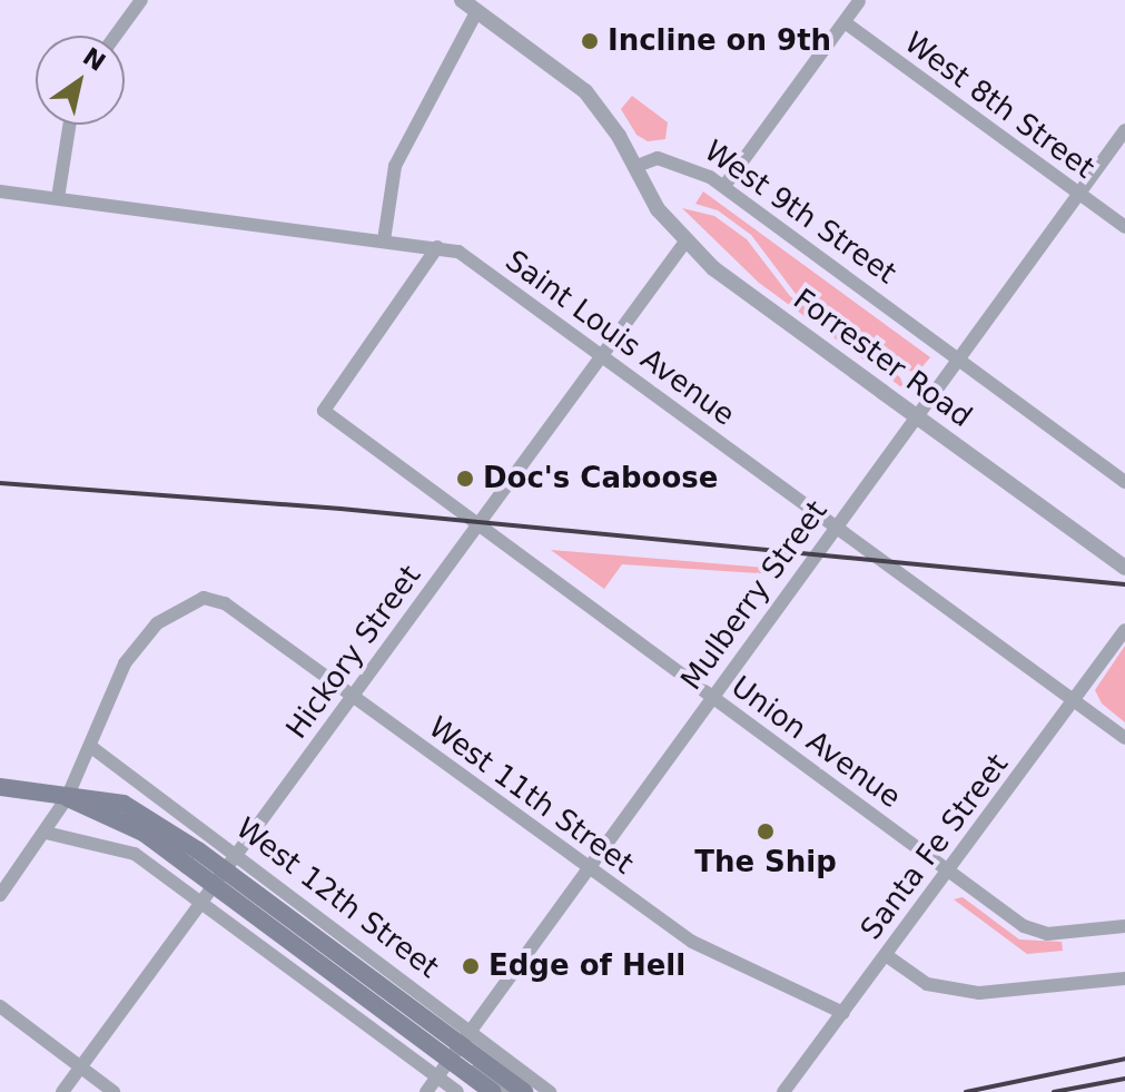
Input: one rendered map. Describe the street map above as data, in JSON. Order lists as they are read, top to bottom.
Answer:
{
  "streets": {
    "main road": ["West 12th Street"],
    "street": [
      "West 8th Street",
      "West 9th Street",
      "Saint Louis Avenue",
      "Forrester Road",
      "Mulberry Street",
      "Hickory Street",
      "Union Avenue",
      "West 11th Street",
      "Santa Fe Street"
    ]
  },
  "crossings": [
    ["West 8th Street", "Mulberry Street"],
    ["West 9th Street", "Forrester Road"],
    ["West 9th Street", "Mulberry Street"],
    ["Saint Louis Avenue", "Mulberry Street"],
    ["Saint Louis Avenue", "Hickory Street"],
    ["Saint Louis Avenue", "Union Avenue"],
    ["Saint Louis Avenue", "Santa Fe Street"],
    ["Forrester Road", "Hickory Street"],
    ["Mulberry Street", "Union Avenue"],
    ["Mulberry Street", "West 11th Street"],
    ["Mulberry Street", "West 12th Street"],
    ["Hickory Street", "Union Avenue"],
    ["Hickory Street", "West 11th Street"],
    ["Hickory Street", "West 12th Street"],
    ["Union Avenue", "Santa Fe Street"],
    ["West 11th Street", "Santa Fe Street"],
    ["West 11th Street", "West 12th Street"]
  ],
  "places": [
    "Incline on 9th",
    "Doc's Caboose",
    "The Ship",
    "Edge of Hell"
  ],
  "north": "top right"
}
